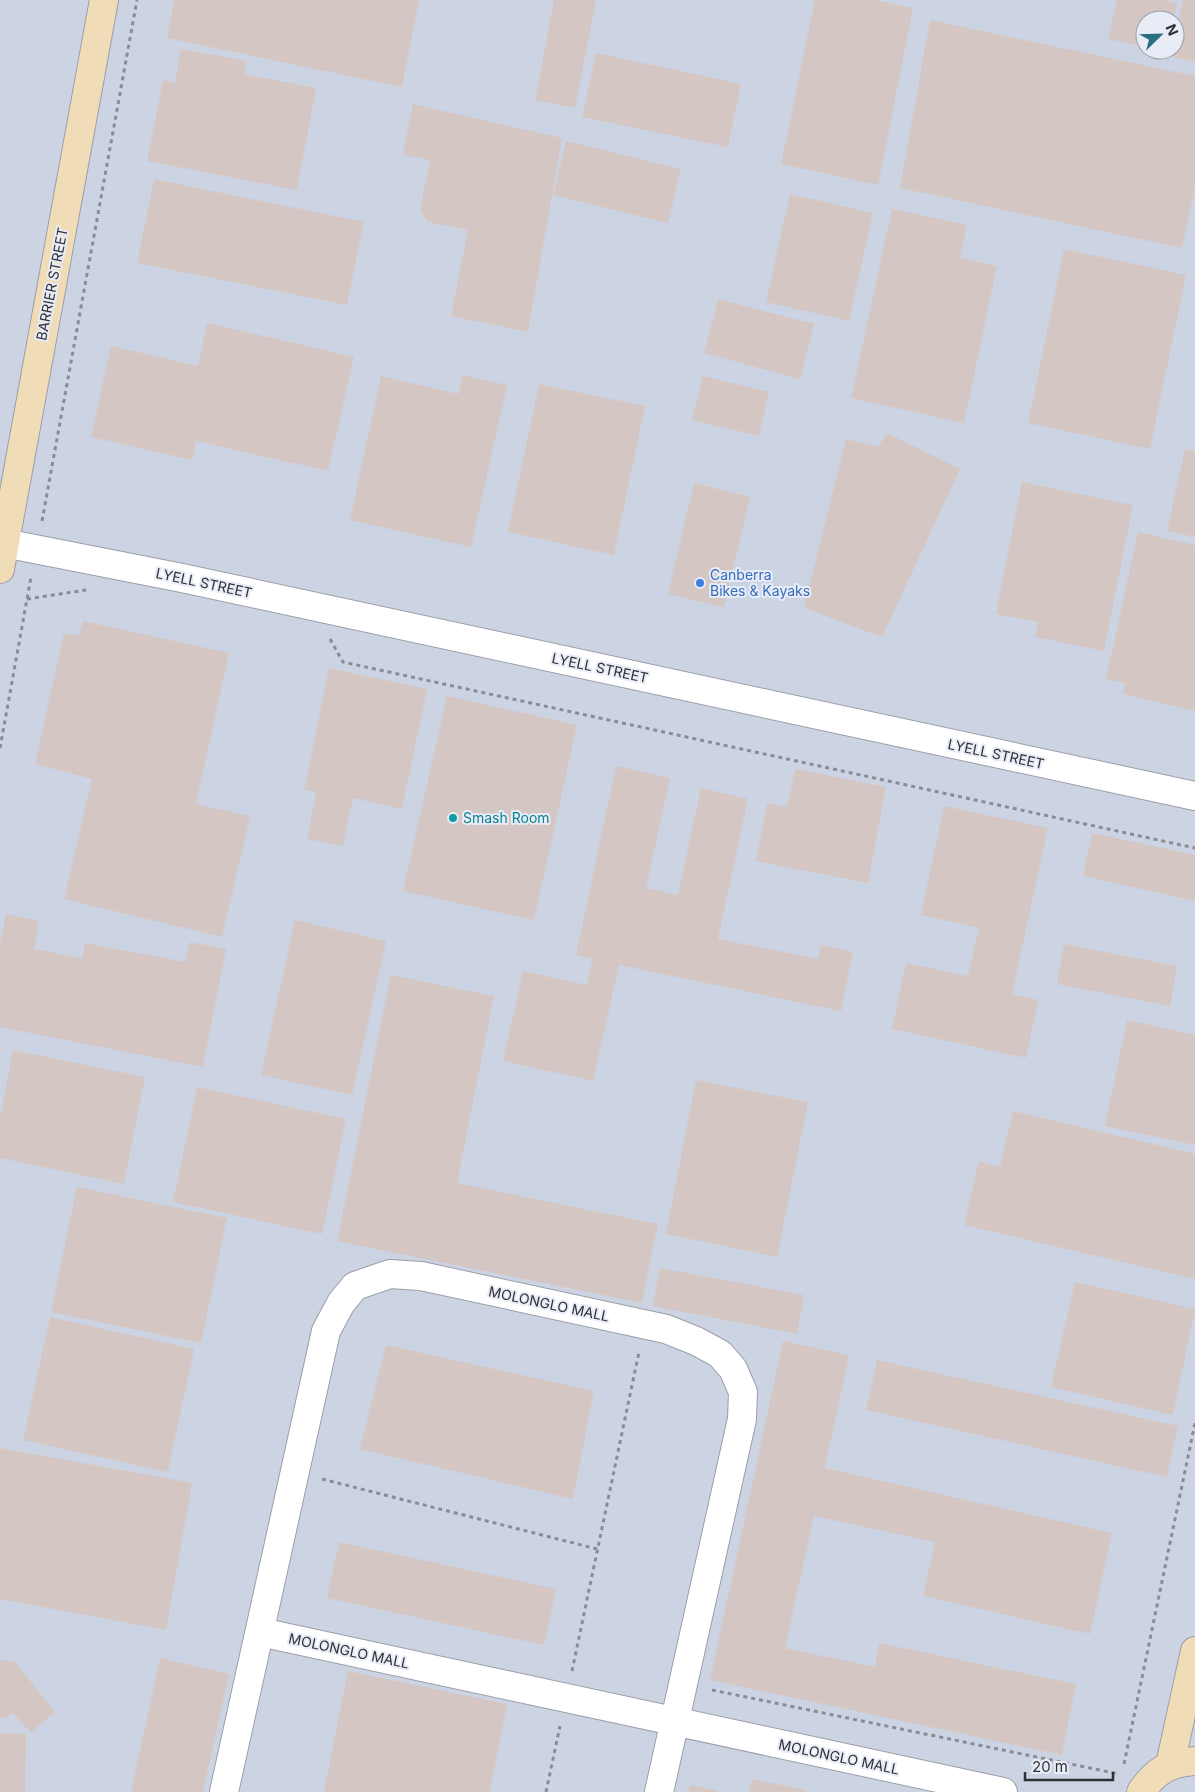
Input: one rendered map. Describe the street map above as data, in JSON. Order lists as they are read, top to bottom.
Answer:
{
  "streets": {
    "street": ["BARRIER STREET", "LYELL STREET", "MOLONGLO MALL"]
  },
  "crossings": [
    ["BARRIER STREET", "LYELL STREET"]
  ],
  "places": ["Canberra Bikes & Kayaks", "Smash Room"],
  "scale_bar": "20 m",
  "north": "top right"
}
